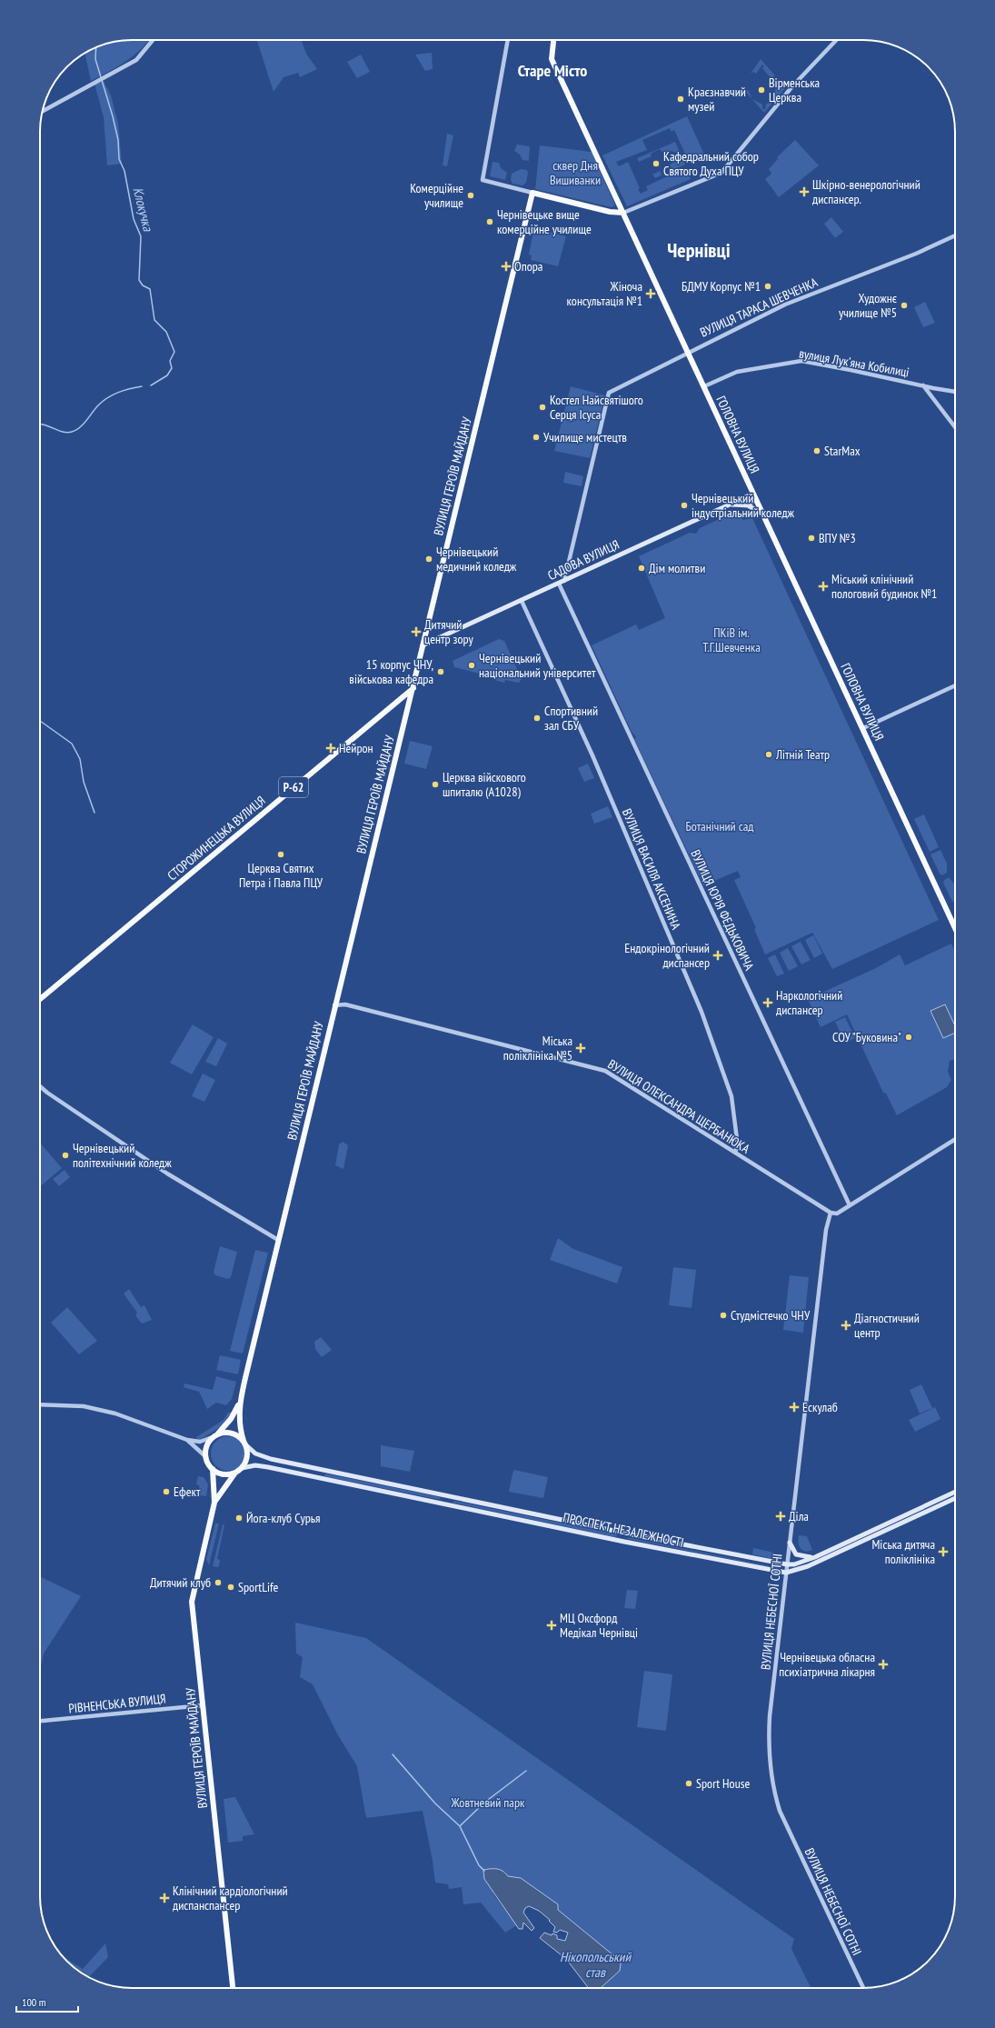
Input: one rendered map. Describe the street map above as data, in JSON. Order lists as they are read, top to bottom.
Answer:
{
  "streets": {
    "main road": [
      "ГОЛОВНА ВУЛИЦЯ",
      "ВУЛИЦЯ ГЕРОЇВ МАЙДАНУ",
      "САДОВА ВУЛИЦЯ",
      "Р-62",
      "СТОРОЖИНЕЦЬКА ВУЛИЦЯ",
      "ПРОСПЕКТ НЕЗАЛЕЖНОСТІ"
    ],
    "street": [
      "ВУЛИЦЯ ТАРАСА ШЕВЧЕНКА",
      "вулиця Лукʼяна Кобилиці",
      "ВУЛИЦЯ ВАСИЛЯ АКСЕНИНА",
      "ВУЛИЦЯ ЮРІЯ ФЕДЬКОВИЧА",
      "ВУЛИЦЯ ОЛЕКСАНДРА ЩЕРБАНЮКА",
      "ВУЛИЦЯ НЕБЕСНОЇ СОТНІ",
      "РІВНЕНСЬКА ВУЛИЦЯ"
    ]
  },
  "crossings": [
    ["ВУЛИЦЯ ТАРАСА ШЕВЧЕНКА", "ГОЛОВНА ВУЛИЦЯ"],
    ["ВУЛИЦЯ ТАРАСА ШЕВЧЕНКА", "САДОВА ВУЛИЦЯ"],
    ["вулиця Лукʼяна Кобилиці", "ГОЛОВНА ВУЛИЦЯ"],
    ["ГОЛОВНА ВУЛИЦЯ", "САДОВА ВУЛИЦЯ"],
    ["ВУЛИЦЯ ГЕРОЇВ МАЙДАНУ", "САДОВА ВУЛИЦЯ"],
    ["ВУЛИЦЯ ГЕРОЇВ МАЙДАНУ", "СТОРОЖИНЕЦЬКА ВУЛИЦЯ"],
    ["ВУЛИЦЯ ГЕРОЇВ МАЙДАНУ", "ВУЛИЦЯ ОЛЕКСАНДРА ЩЕРБАНЮКА"],
    ["ВУЛИЦЯ ГЕРОЇВ МАЙДАНУ", "РІВНЕНСЬКА ВУЛИЦЯ"],
    ["САДОВА ВУЛИЦЯ", "ВУЛИЦЯ ВАСИЛЯ АКСЕНИНА"],
    ["САДОВА ВУЛИЦЯ", "ВУЛИЦЯ ЮРІЯ ФЕДЬКОВИЧА"],
    ["ВУЛИЦЯ ВАСИЛЯ АКСЕНИНА", "ВУЛИЦЯ ОЛЕКСАНДРА ЩЕРБАНЮКА"],
    ["ВУЛИЦЯ ОЛЕКСАНДРА ЩЕРБАНЮКА", "ВУЛИЦЯ НЕБЕСНОЇ СОТНІ"],
    ["ПРОСПЕКТ НЕЗАЛЕЖНОСТІ", "ВУЛИЦЯ НЕБЕСНОЇ СОТНІ"]
  ],
  "districts": ["Старе Місто", "Чернівці"],
  "water": ["Клокучка", "Нікопольський став"],
  "parks": [
    "сквер Дня Вишиванки",
    "ПКіВ ім. Т.Г.Шевченка",
    "Ботанічний сад",
    "Жовтневий парк"
  ],
  "places": {
    "other": [
      "Вірменська Церква",
      "Краєзнавчий музей",
      "Кафедральний собор Святого Духа ПЦУ",
      "Комерційне училище",
      "Чернівецьке вище комерційне училище",
      "БДМУ Корпус №1",
      "Художнє училище №5",
      "Костел Найсвятішого Серця Ісуса",
      "Училище мистецтв",
      "StarMax",
      "Чернівецький індустріальний коледж",
      "ВПУ №3",
      "Чернівецький медичний коледж",
      "Дім молитви",
      "Чернівецький національний університет",
      "15 корпус ЧНУ, військова кафедра",
      "Спортивний зал СБУ",
      "Літній Театр",
      "Церква війскового шпиталю (А1028)",
      "Церква Святих Петра і Павла ПЦУ",
      "СОУ \"Буковина\"",
      "Чернівецький політехнічний коледж",
      "Студмістечко ЧНУ",
      "Ефект",
      "Йога-клуб Сурья",
      "Дитячий клуб",
      "SportLife",
      "Sport House"
    ],
    "health": [
      "Шкірно-венерологічний диспансер.",
      "Опора",
      "Жіноча консультація №1",
      "Міський клінічний пологовий будинок №1",
      "Дитячий центр зору",
      "Нейрон",
      "Ендокрінологічний диспансер",
      "Наркологічний диспансер",
      "Міська поліклініка №5",
      "Діагностичний центр",
      "Ескулаб",
      "Діла",
      "Міська дитяча поліклініка",
      "МЦ Оксфорд Медікал Чернівці",
      "Чернівецька обласна психіатрична лікарня",
      "Клінічний кардіологічний диспанспансер"
    ]
  },
  "scale_bar": "100 m"
}
